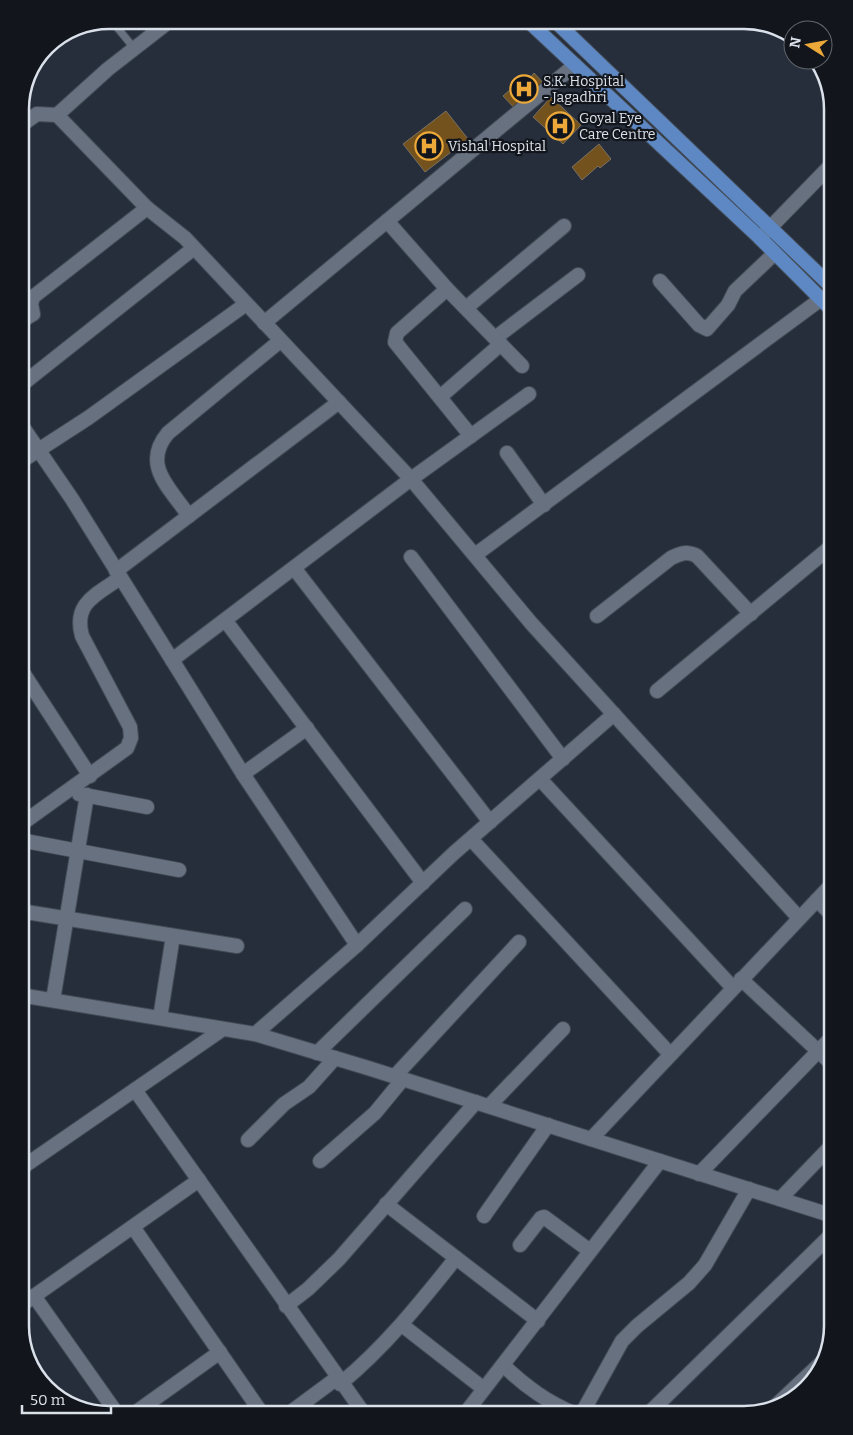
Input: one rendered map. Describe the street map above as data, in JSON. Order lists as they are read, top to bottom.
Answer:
{
  "places": {
    "hospital": ["S.K. Hospital - Jagadhri", "Goyal Eye Care Centre", "Vishal Hospital"]
  },
  "scale_bar": "50 m",
  "north": "left"
}
